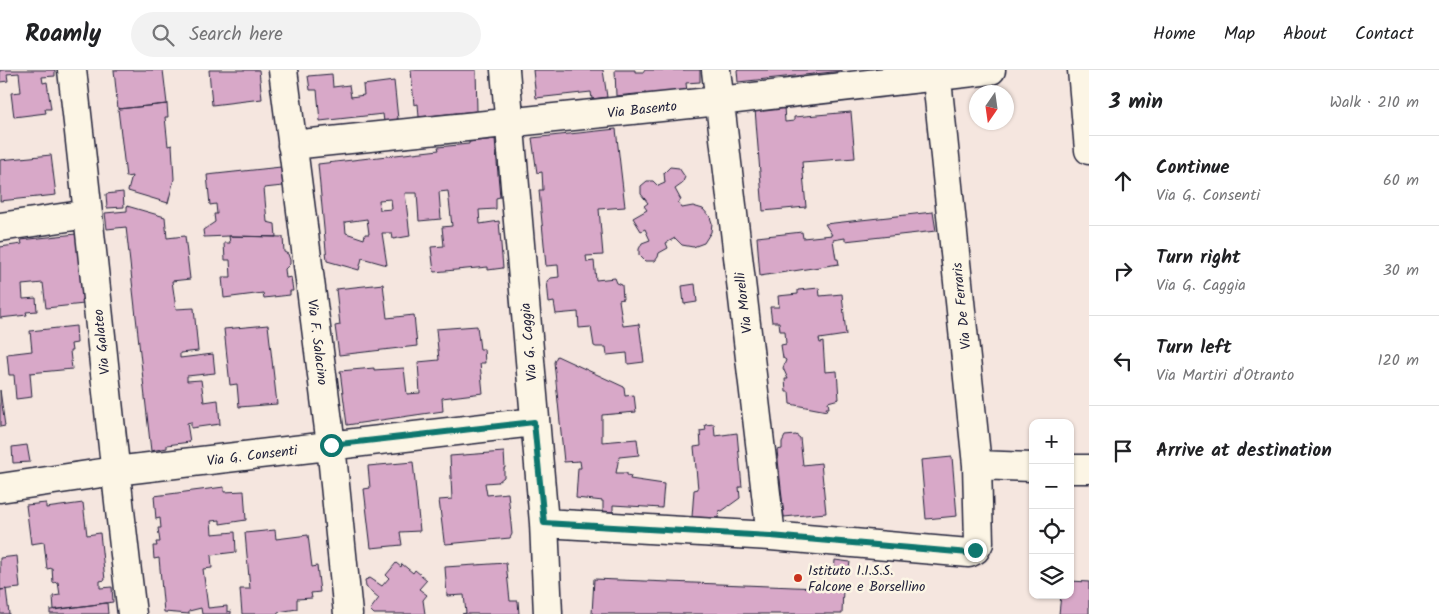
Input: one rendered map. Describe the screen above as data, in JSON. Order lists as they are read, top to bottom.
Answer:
{
  "streets": {
    "street": [
      "Via Basento",
      "Via Morelli",
      "Via De Ferraris",
      "Via Galateo",
      "Via F. Salacino",
      "Via G. Caggia",
      "Via G. Consenti"
    ]
  },
  "crossings": [
    ["Via Basento", "Via Morelli"],
    ["Via Basento", "Via De Ferraris"],
    ["Via Basento", "Via F. Salacino"],
    ["Via Basento", "Via G. Caggia"],
    ["Via Morelli", "Via De Ferraris"],
    ["Via Galateo", "Via G. Consenti"],
    ["Via F. Salacino", "Via G. Consenti"],
    ["Via G. Caggia", "Via G. Consenti"]
  ],
  "places": ["Istituto I.I.S.S. Falcone e Borsellino"],
  "north": "bottom",
  "page": {
    "header": "Roamly",
    "search": "Search here",
    "nav": [
      "Home",
      "Map",
      "About",
      "Contact"
    ],
    "heading": ["3 min", "Walk · 210 m"],
    "list": [
      ["Continue", "Via G. Consenti", "60 m"],
      ["Turn right", "Via G. Caggia", "30 m"],
      ["Turn left", "Via Martiri d'Otranto", "120 m"],
      "Arrive at destination"
    ],
    "map_buttons": ["+", "−"]
  }
}
